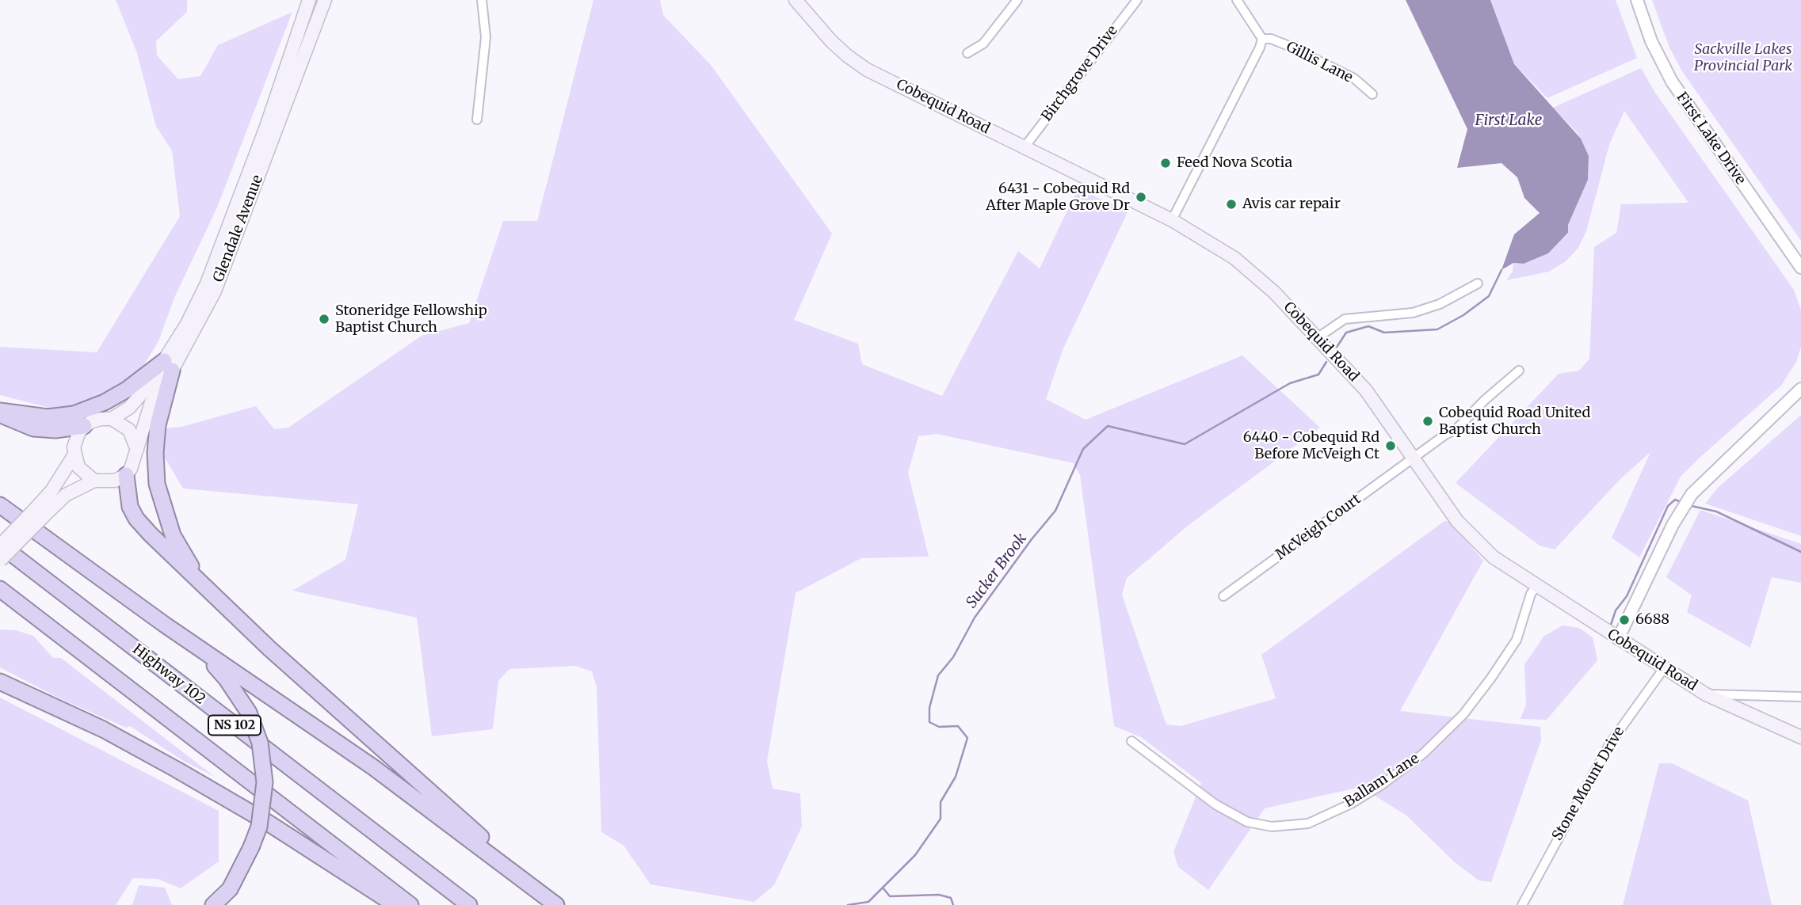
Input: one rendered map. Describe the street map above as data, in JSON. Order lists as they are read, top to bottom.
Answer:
{
  "streets": {
    "highway": ["Highway 102", "NS 102"],
    "main road": ["Cobequid Road", "Glendale Avenue"],
    "street": [
      "Gillis Lane",
      "Birchgrove Drive",
      "First Lake Drive",
      "McVeigh Court",
      "Ballam Lane",
      "Stone Mount Drive"
    ]
  },
  "crossings": [
    ["Birchgrove Drive", "Cobequid Road"],
    ["Cobequid Road", "McVeigh Court"],
    ["Cobequid Road", "Ballam Lane"],
    ["Cobequid Road", "Stone Mount Drive"]
  ],
  "water": ["First Lake", "Sucker Brook"],
  "parks": ["Sackville Lakes Provincial Park"],
  "places": [
    "Feed Nova Scotia",
    "6431 - Cobequid Rd After Maple Grove Dr",
    "Avis car repair",
    "Stoneridge Fellowship Baptist Church",
    "Cobequid Road United Baptist Church",
    "6440 - Cobequid Rd Before McVeigh Ct",
    "6688"
  ]
}
